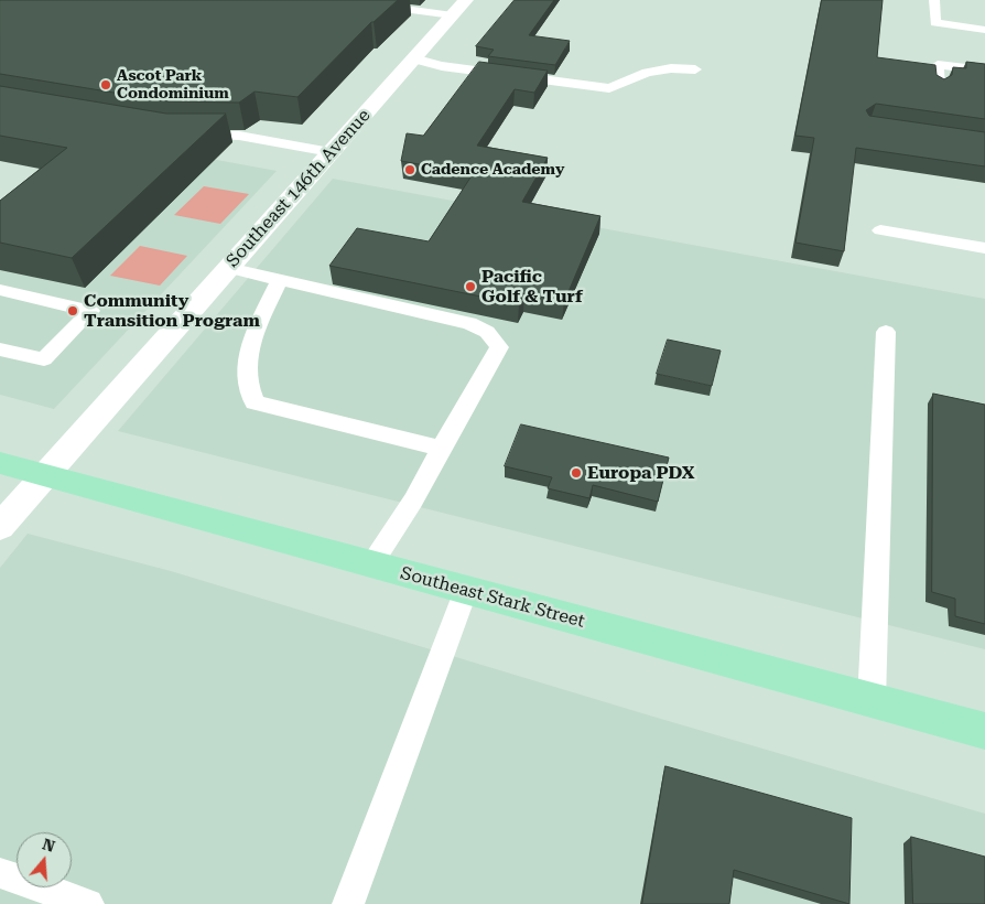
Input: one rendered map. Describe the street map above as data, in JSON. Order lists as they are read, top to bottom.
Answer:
{
  "streets": {
    "main road": ["Southeast Stark Street"],
    "street": ["Southeast 146th Avenue"]
  },
  "crossings": [
    ["Southeast 146th Avenue", "Southeast Stark Street"]
  ],
  "places": [
    "Ascot Park Condominium",
    "Cadence Academy",
    "Pacific Golf & Turf",
    "Community Transition Program",
    "Europa PDX"
  ],
  "north": "top"
}
